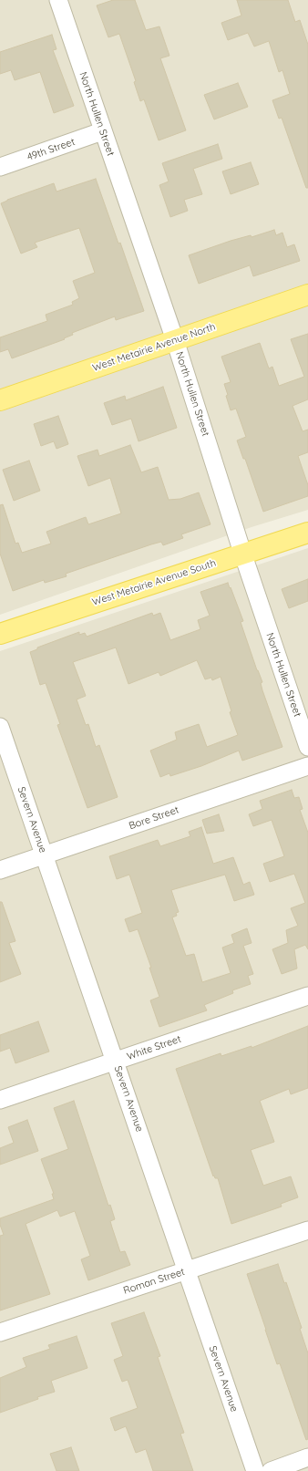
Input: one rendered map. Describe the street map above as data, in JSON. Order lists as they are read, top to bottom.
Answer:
{
  "streets": {
    "main road": ["West Metairie Avenue North", "West Metairie Avenue South"],
    "street": [
      "North Hullen Street",
      "49th Street",
      "Bore Street",
      "Severn Avenue",
      "White Street",
      "Roman Street"
    ]
  },
  "crossings": [
    ["North Hullen Street", "49th Street"],
    ["North Hullen Street", "West Metairie Avenue North"],
    ["North Hullen Street", "West Metairie Avenue South"],
    ["Bore Street", "Severn Avenue"],
    ["Severn Avenue", "White Street"],
    ["Severn Avenue", "Roman Street"]
  ]
}
